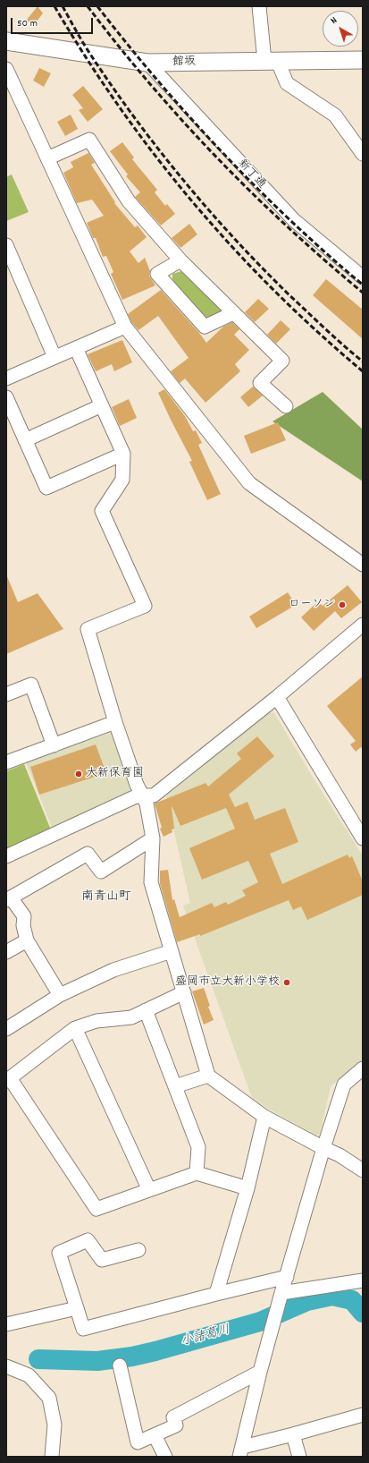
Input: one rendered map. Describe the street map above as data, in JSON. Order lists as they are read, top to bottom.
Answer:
{
  "streets": {
    "main road": ["館坂"],
    "street": ["新丁通"]
  },
  "crossings": [
    ["館坂", "新丁通"]
  ],
  "districts": ["南青山町"],
  "water": ["小諸葛川"],
  "places": ["ローソン", "大新保育園", "盛岡市立大新小学校"],
  "scale_bar": "50 m",
  "north": "top left"
}
